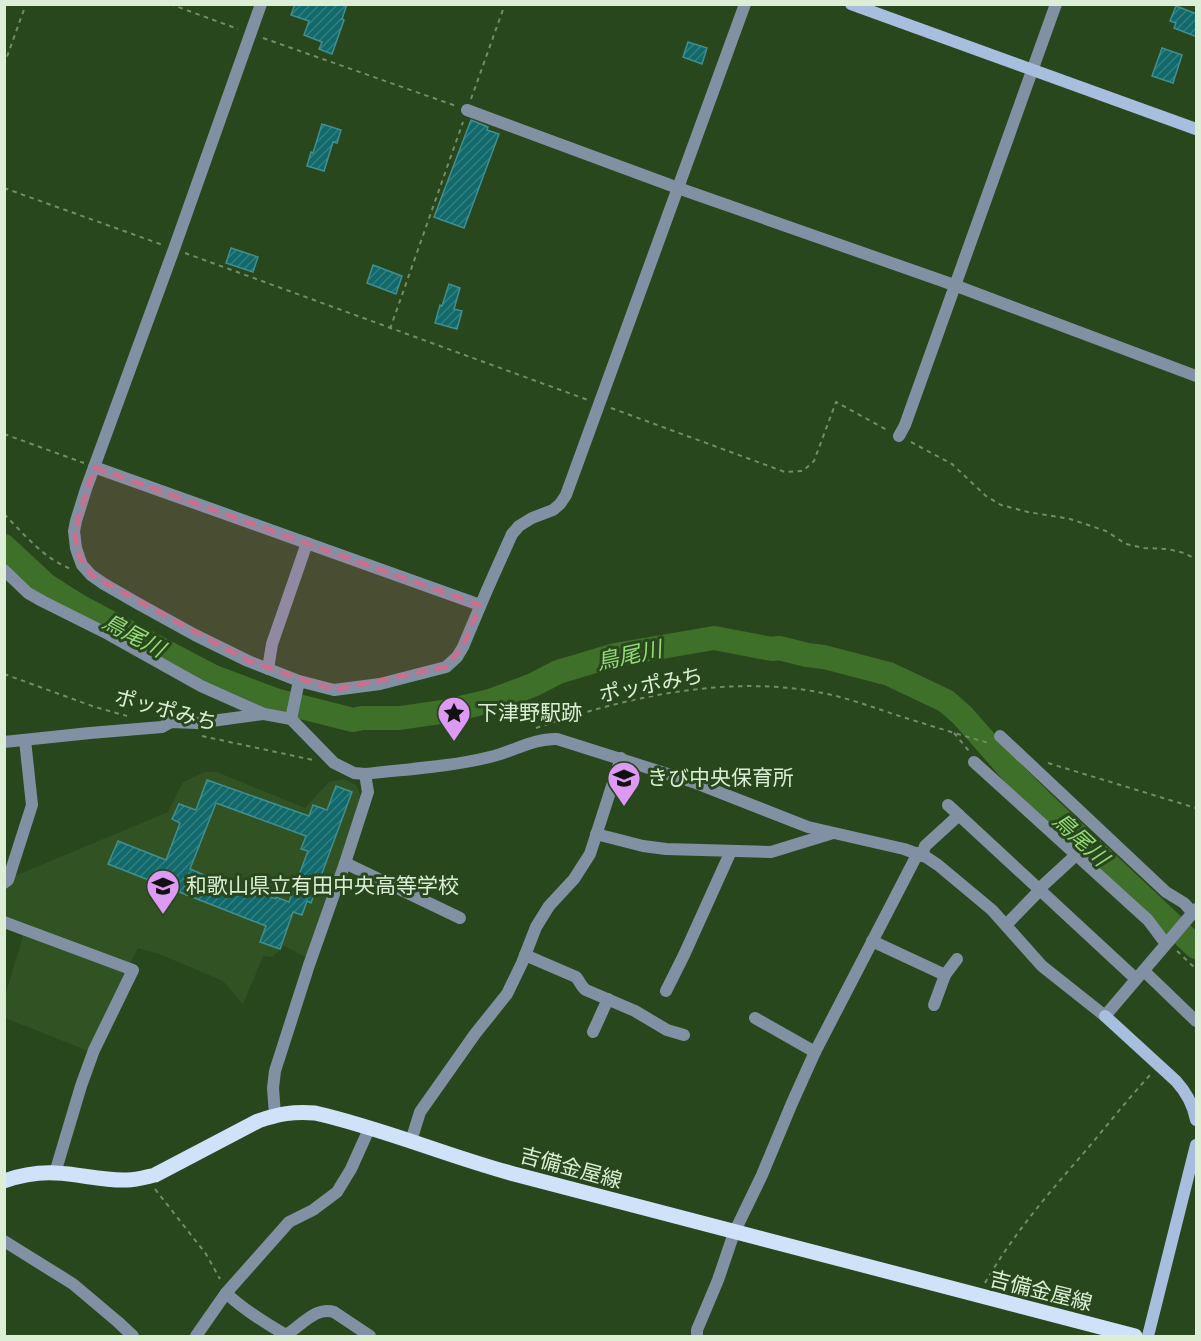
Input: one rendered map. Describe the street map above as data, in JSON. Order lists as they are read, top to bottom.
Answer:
{
  "streets": {
    "main road": ["吉備金屋線"],
    "path": ["ポッポみち"]
  },
  "water": ["鳥尾川"],
  "places": {
    "place": ["下津野駅跡"],
    "school or university": ["きび中央保育所", "和歌山県立有田中央高等学校"]
  }
}
